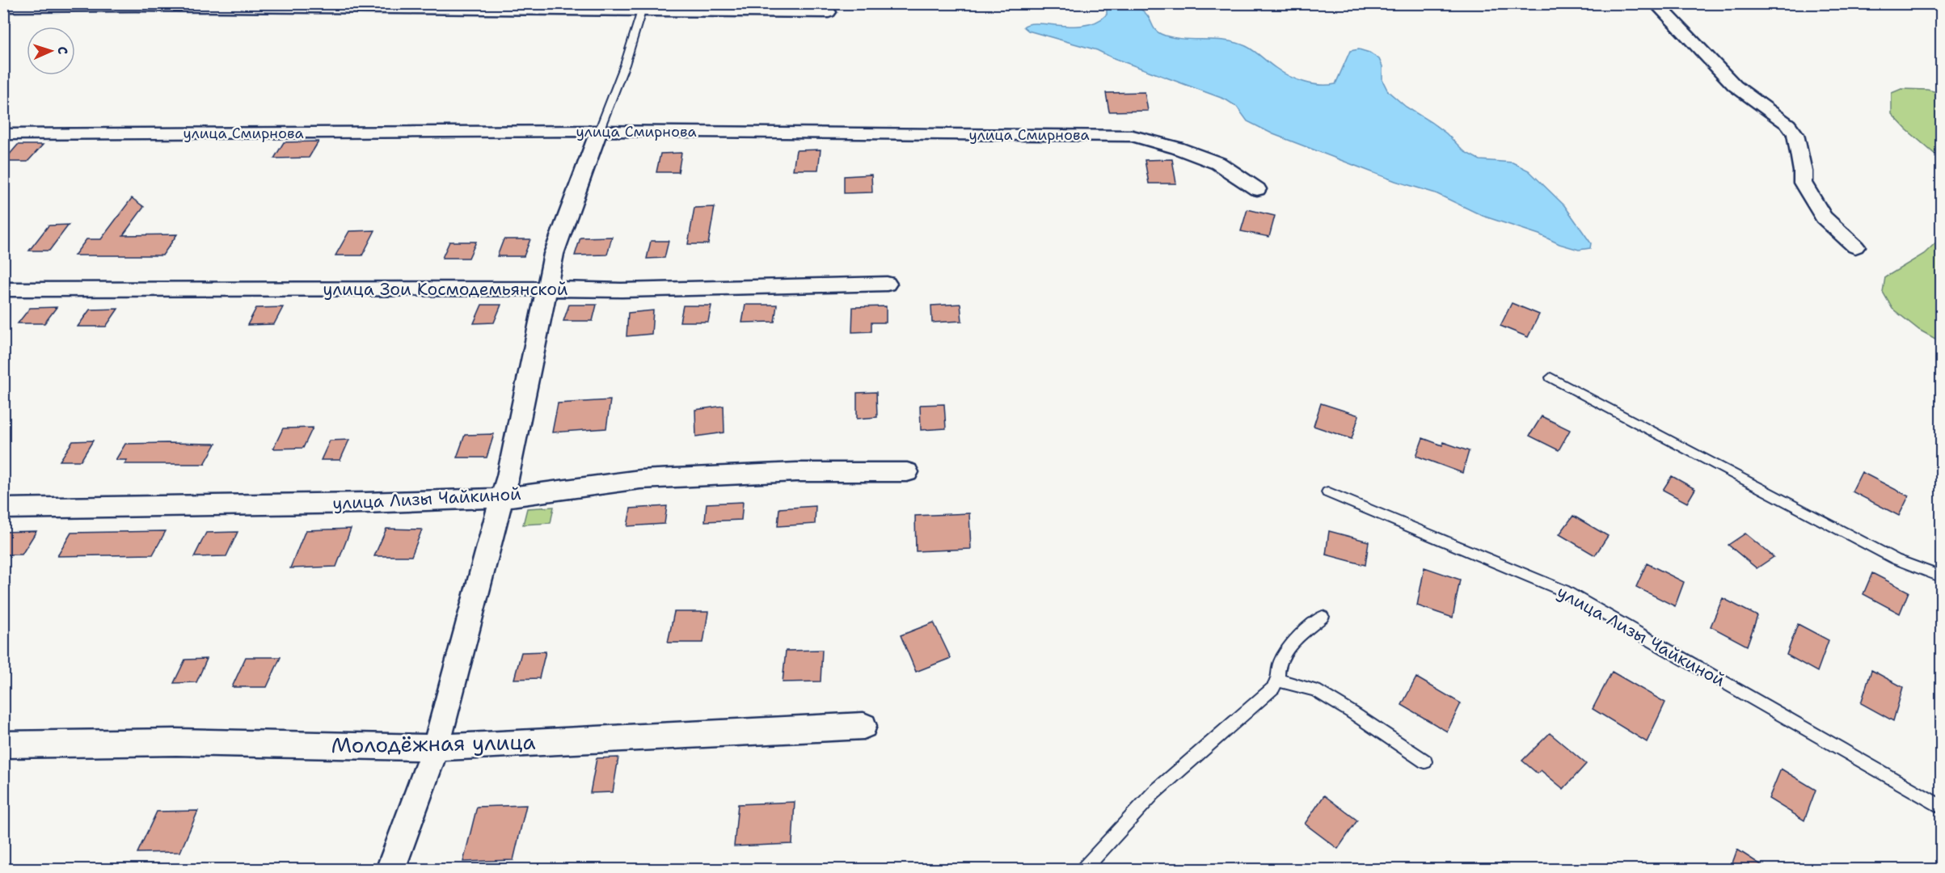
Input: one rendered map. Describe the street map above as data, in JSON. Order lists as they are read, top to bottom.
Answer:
{
  "streets": {
    "street": [
      "улица Смирнова",
      "улица Зои Космодемьянской",
      "улица Лизы Чайкиной",
      "Молодёжная улица"
    ]
  },
  "north": "right"
}
